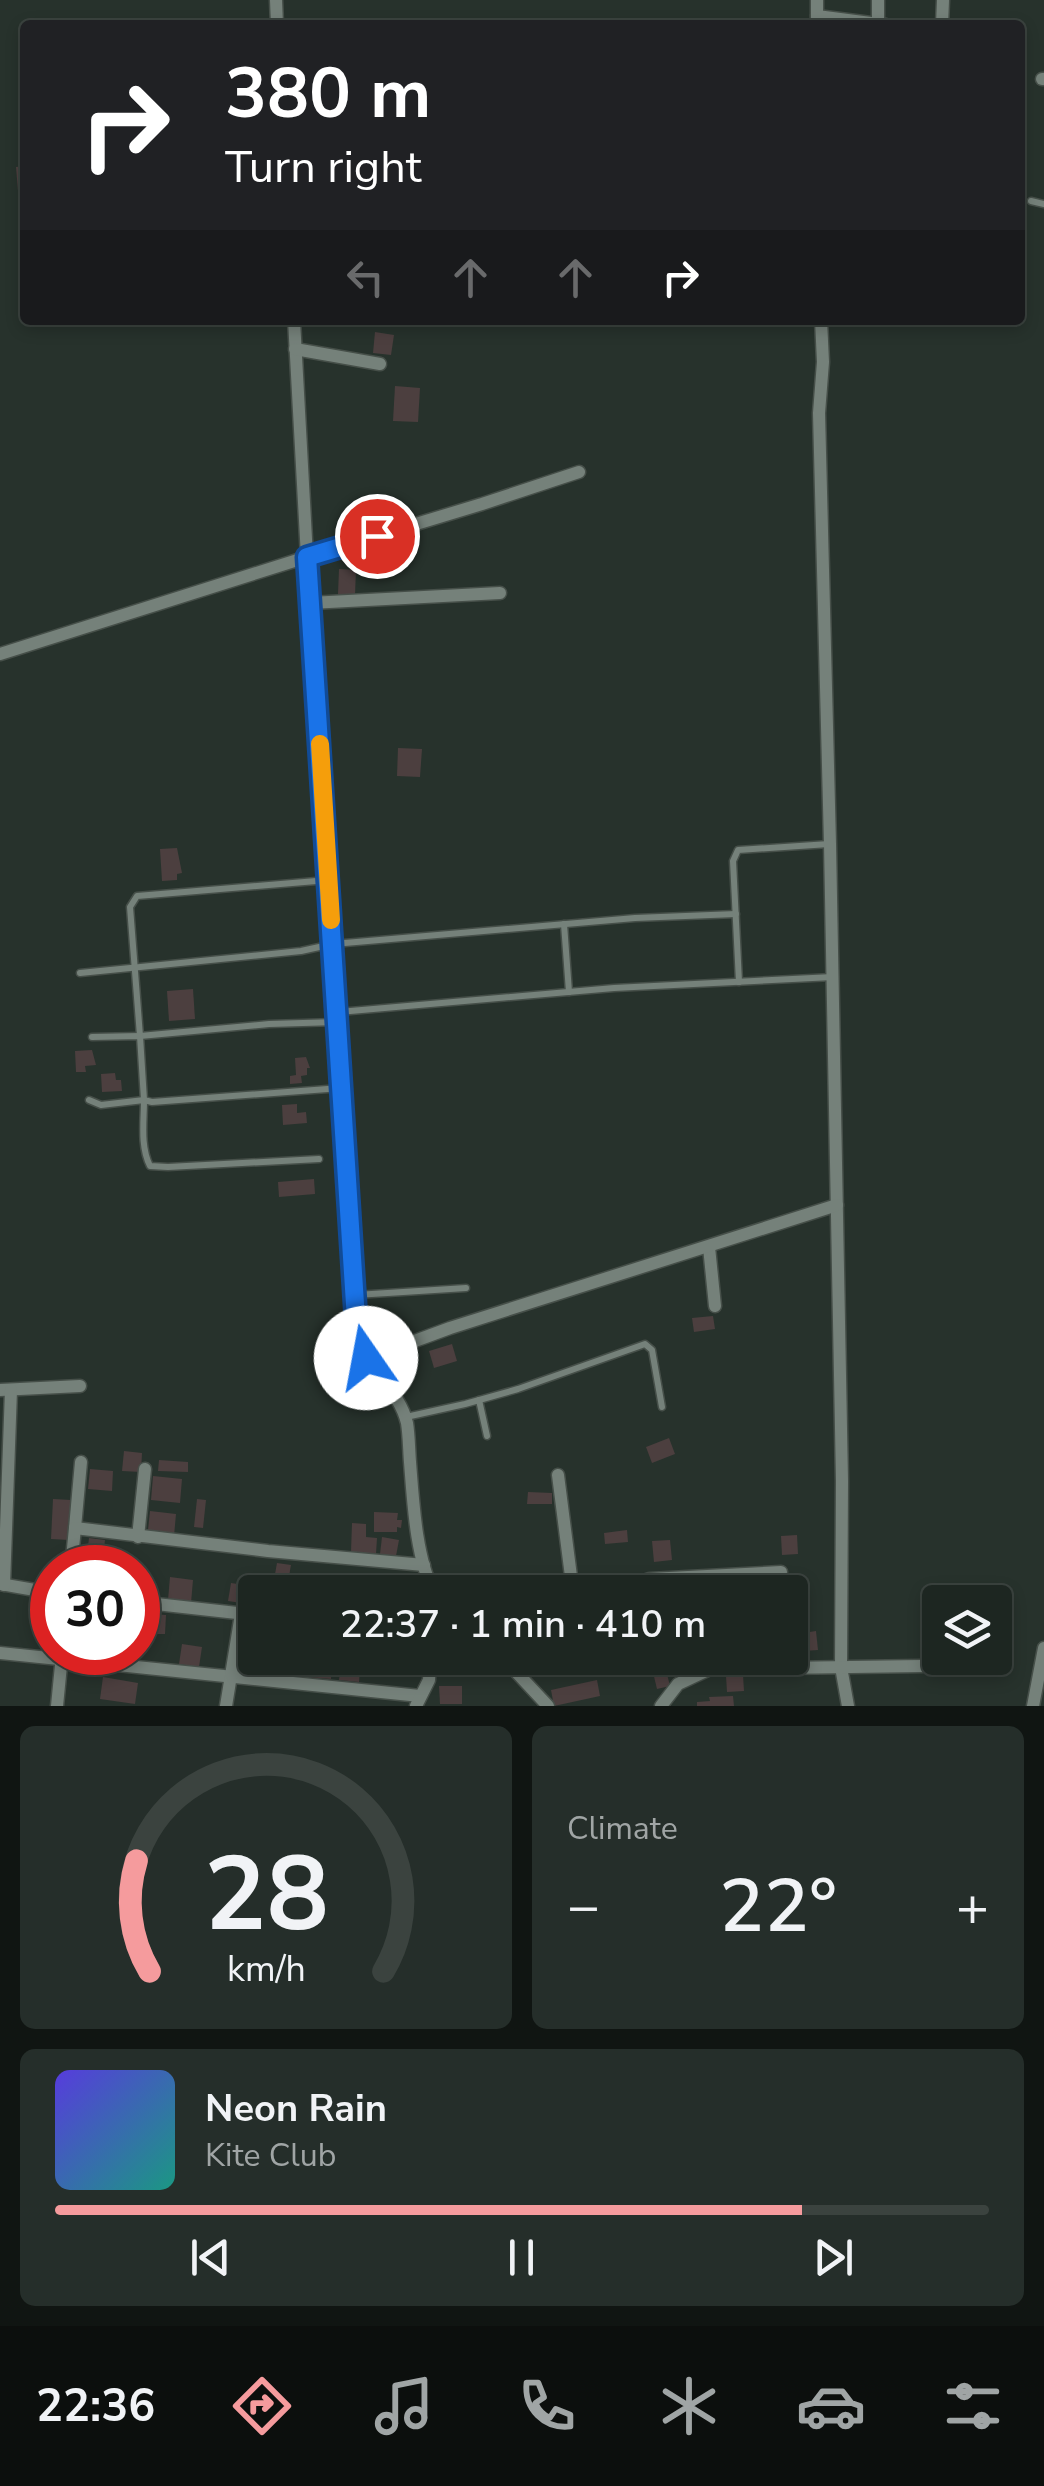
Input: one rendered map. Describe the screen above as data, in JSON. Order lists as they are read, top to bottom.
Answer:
{
  "page": {
    "turn": ["380 m", "Turn right"],
    "limit": "30",
    "trip": "22:37 · 1 min · 410 m",
    "tile": "Climate",
    "heat": ["−", "22°", "+"],
    "song": ["Neon Rain", "Kite Club"],
    "tabs": "22:36",
    "gauge": ["28", "km/h"]
  }
}
